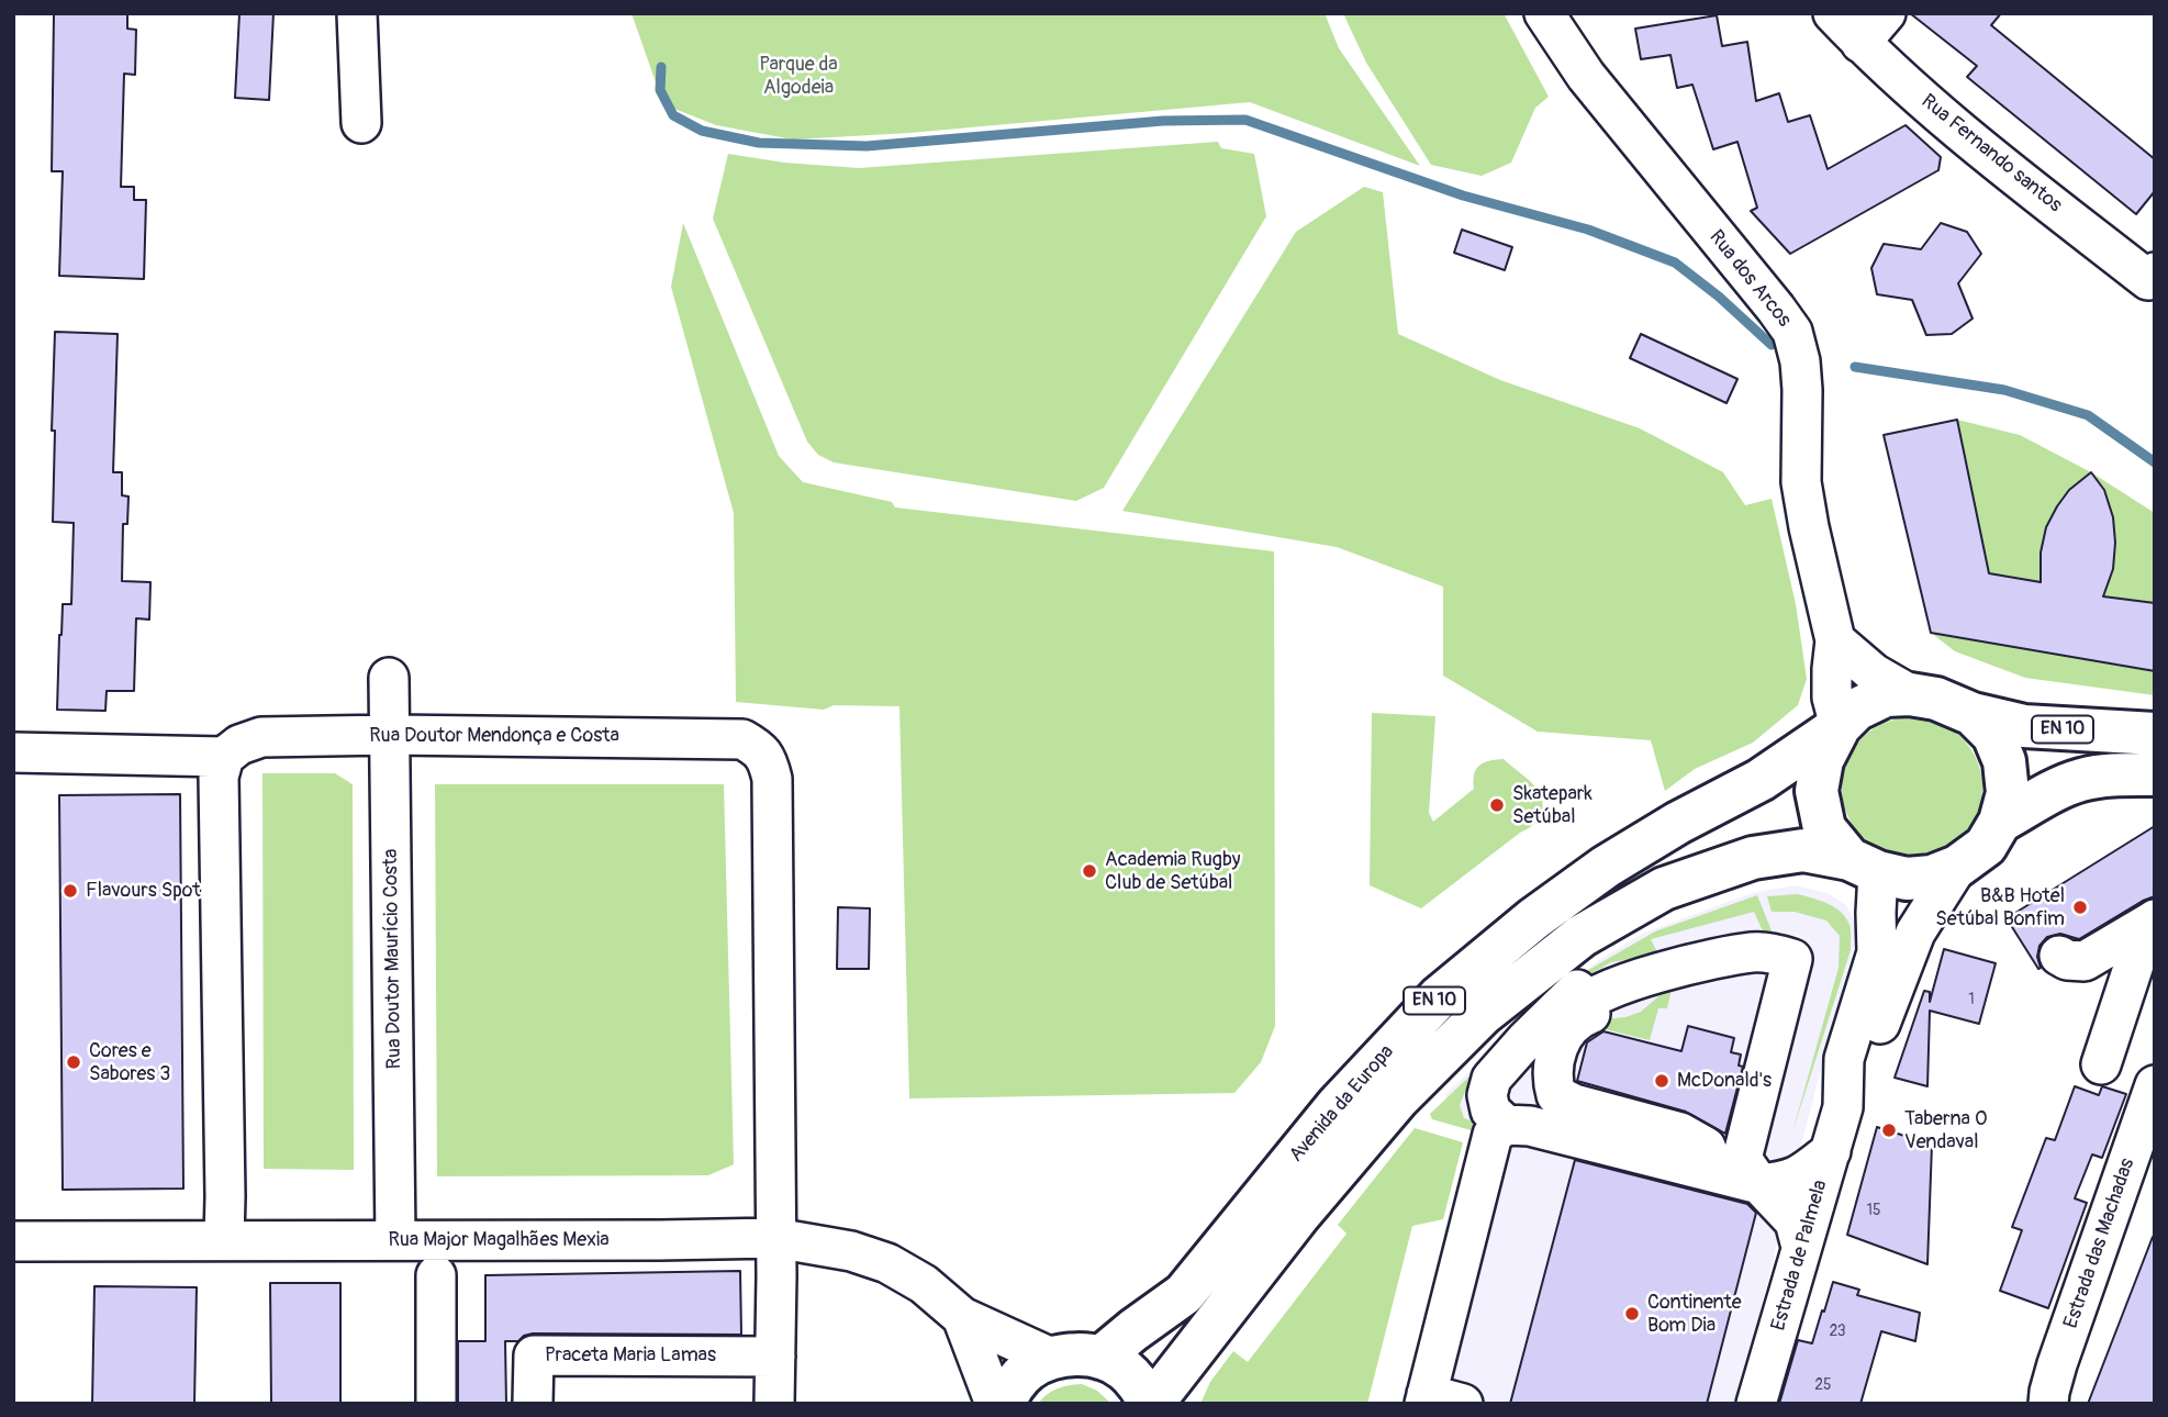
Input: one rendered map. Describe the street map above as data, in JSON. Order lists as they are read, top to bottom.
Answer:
{
  "streets": {
    "main road": ["EN 10", "Avenida da Europa"],
    "street": [
      "Rua Fernando santos",
      "Rua dos Arcos",
      "Rua Doutor Mendonça e Costa",
      "Rua Doutor Maurício Costa",
      "Rua Major Magalhães Mexia",
      "Estrada das Machadas",
      "Estrada de Palmela",
      "Praceta Maria Lamas"
    ]
  },
  "crossings": [
    ["Rua dos Arcos", "EN 10"],
    ["Rua dos Arcos", "Avenida da Europa"],
    ["Rua dos Arcos", "Estrada de Palmela"],
    ["EN 10", "Avenida da Europa"],
    ["EN 10", "Estrada de Palmela"],
    ["Rua Doutor Mendonça e Costa", "Rua Doutor Maurício Costa"],
    ["Rua Doutor Mendonça e Costa", "Rua Major Magalhães Mexia"],
    ["Rua Doutor Maurício Costa", "Rua Major Magalhães Mexia"],
    ["Avenida da Europa", "Estrada de Palmela"]
  ],
  "parks": ["Parque da Algodeia"],
  "places": [
    "Skatepark Setúbal",
    "Academia Rugby Club de Setúbal",
    "Flavours Spot",
    "B&B Hotel Setúbal Bonfim",
    "Cores e Sabores 3",
    "McDonald's",
    "Taberna O Vendaval",
    "Continente Bom Dia"
  ],
  "house_numbers": [
    "1",
    "15",
    "23",
    "25"
  ]
}
